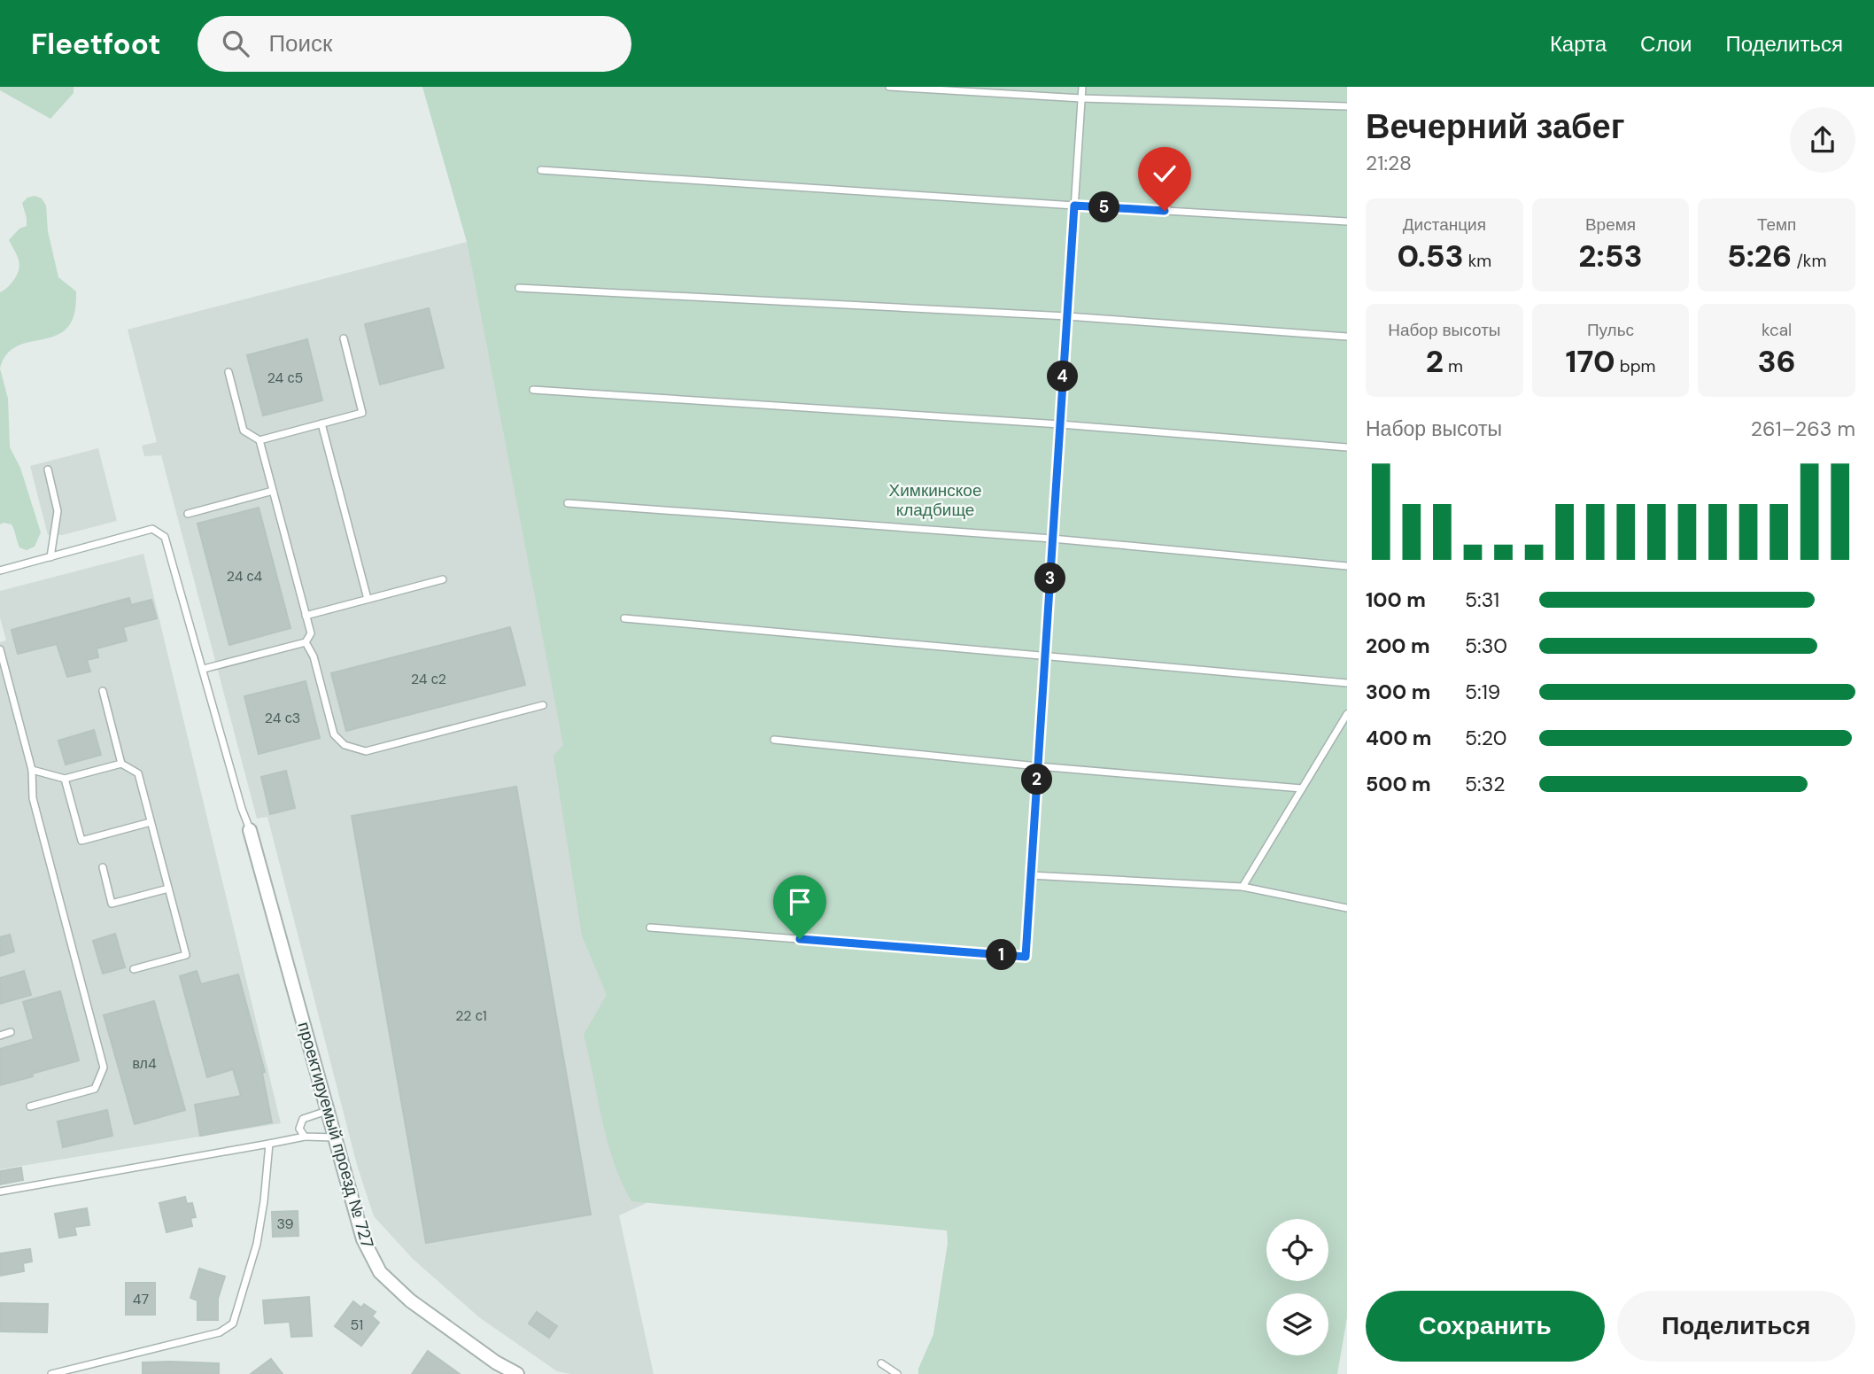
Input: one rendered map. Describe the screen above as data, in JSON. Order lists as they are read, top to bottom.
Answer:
{
  "streets": {
    "street": ["проектируемый проезд № 727"]
  },
  "parks": ["Химкинское кладбище"],
  "house_numbers": [
    "24 с5",
    "24 с4",
    "24 с2",
    "24 с3",
    "22 с1",
    "вл4",
    "39",
    "47",
    "51"
  ],
  "page": {
    "header": "Fleetfoot",
    "search": "Поиск",
    "nav": ["Карта", "Слои", "Поделиться"],
    "heading": ["Вечерний забег", "21:28"],
    "pins": [
      "5",
      "4",
      "3",
      "2",
      "1"
    ],
    "stats": [
      ["Дистанция", "0.53 km"],
      ["Время", "2:53"],
      ["Темп", "5:26 /km"],
      ["Набор высоты", "2 m"],
      ["Пульс", "170 bpm"],
      ["kcal", "36"]
    ],
    "chart": ["Набор высоты", "261–263 m"],
    "list": [
      {
        "name": "100 m",
        "note": "5:31"
      },
      {
        "name": "200 m",
        "note": "5:30"
      },
      {
        "name": "300 m",
        "note": "5:19"
      },
      {
        "name": "400 m",
        "note": "5:20"
      },
      {
        "name": "500 m",
        "note": "5:32"
      }
    ],
    "buttons": ["Сохранить", "Поделиться"]
  }
}
